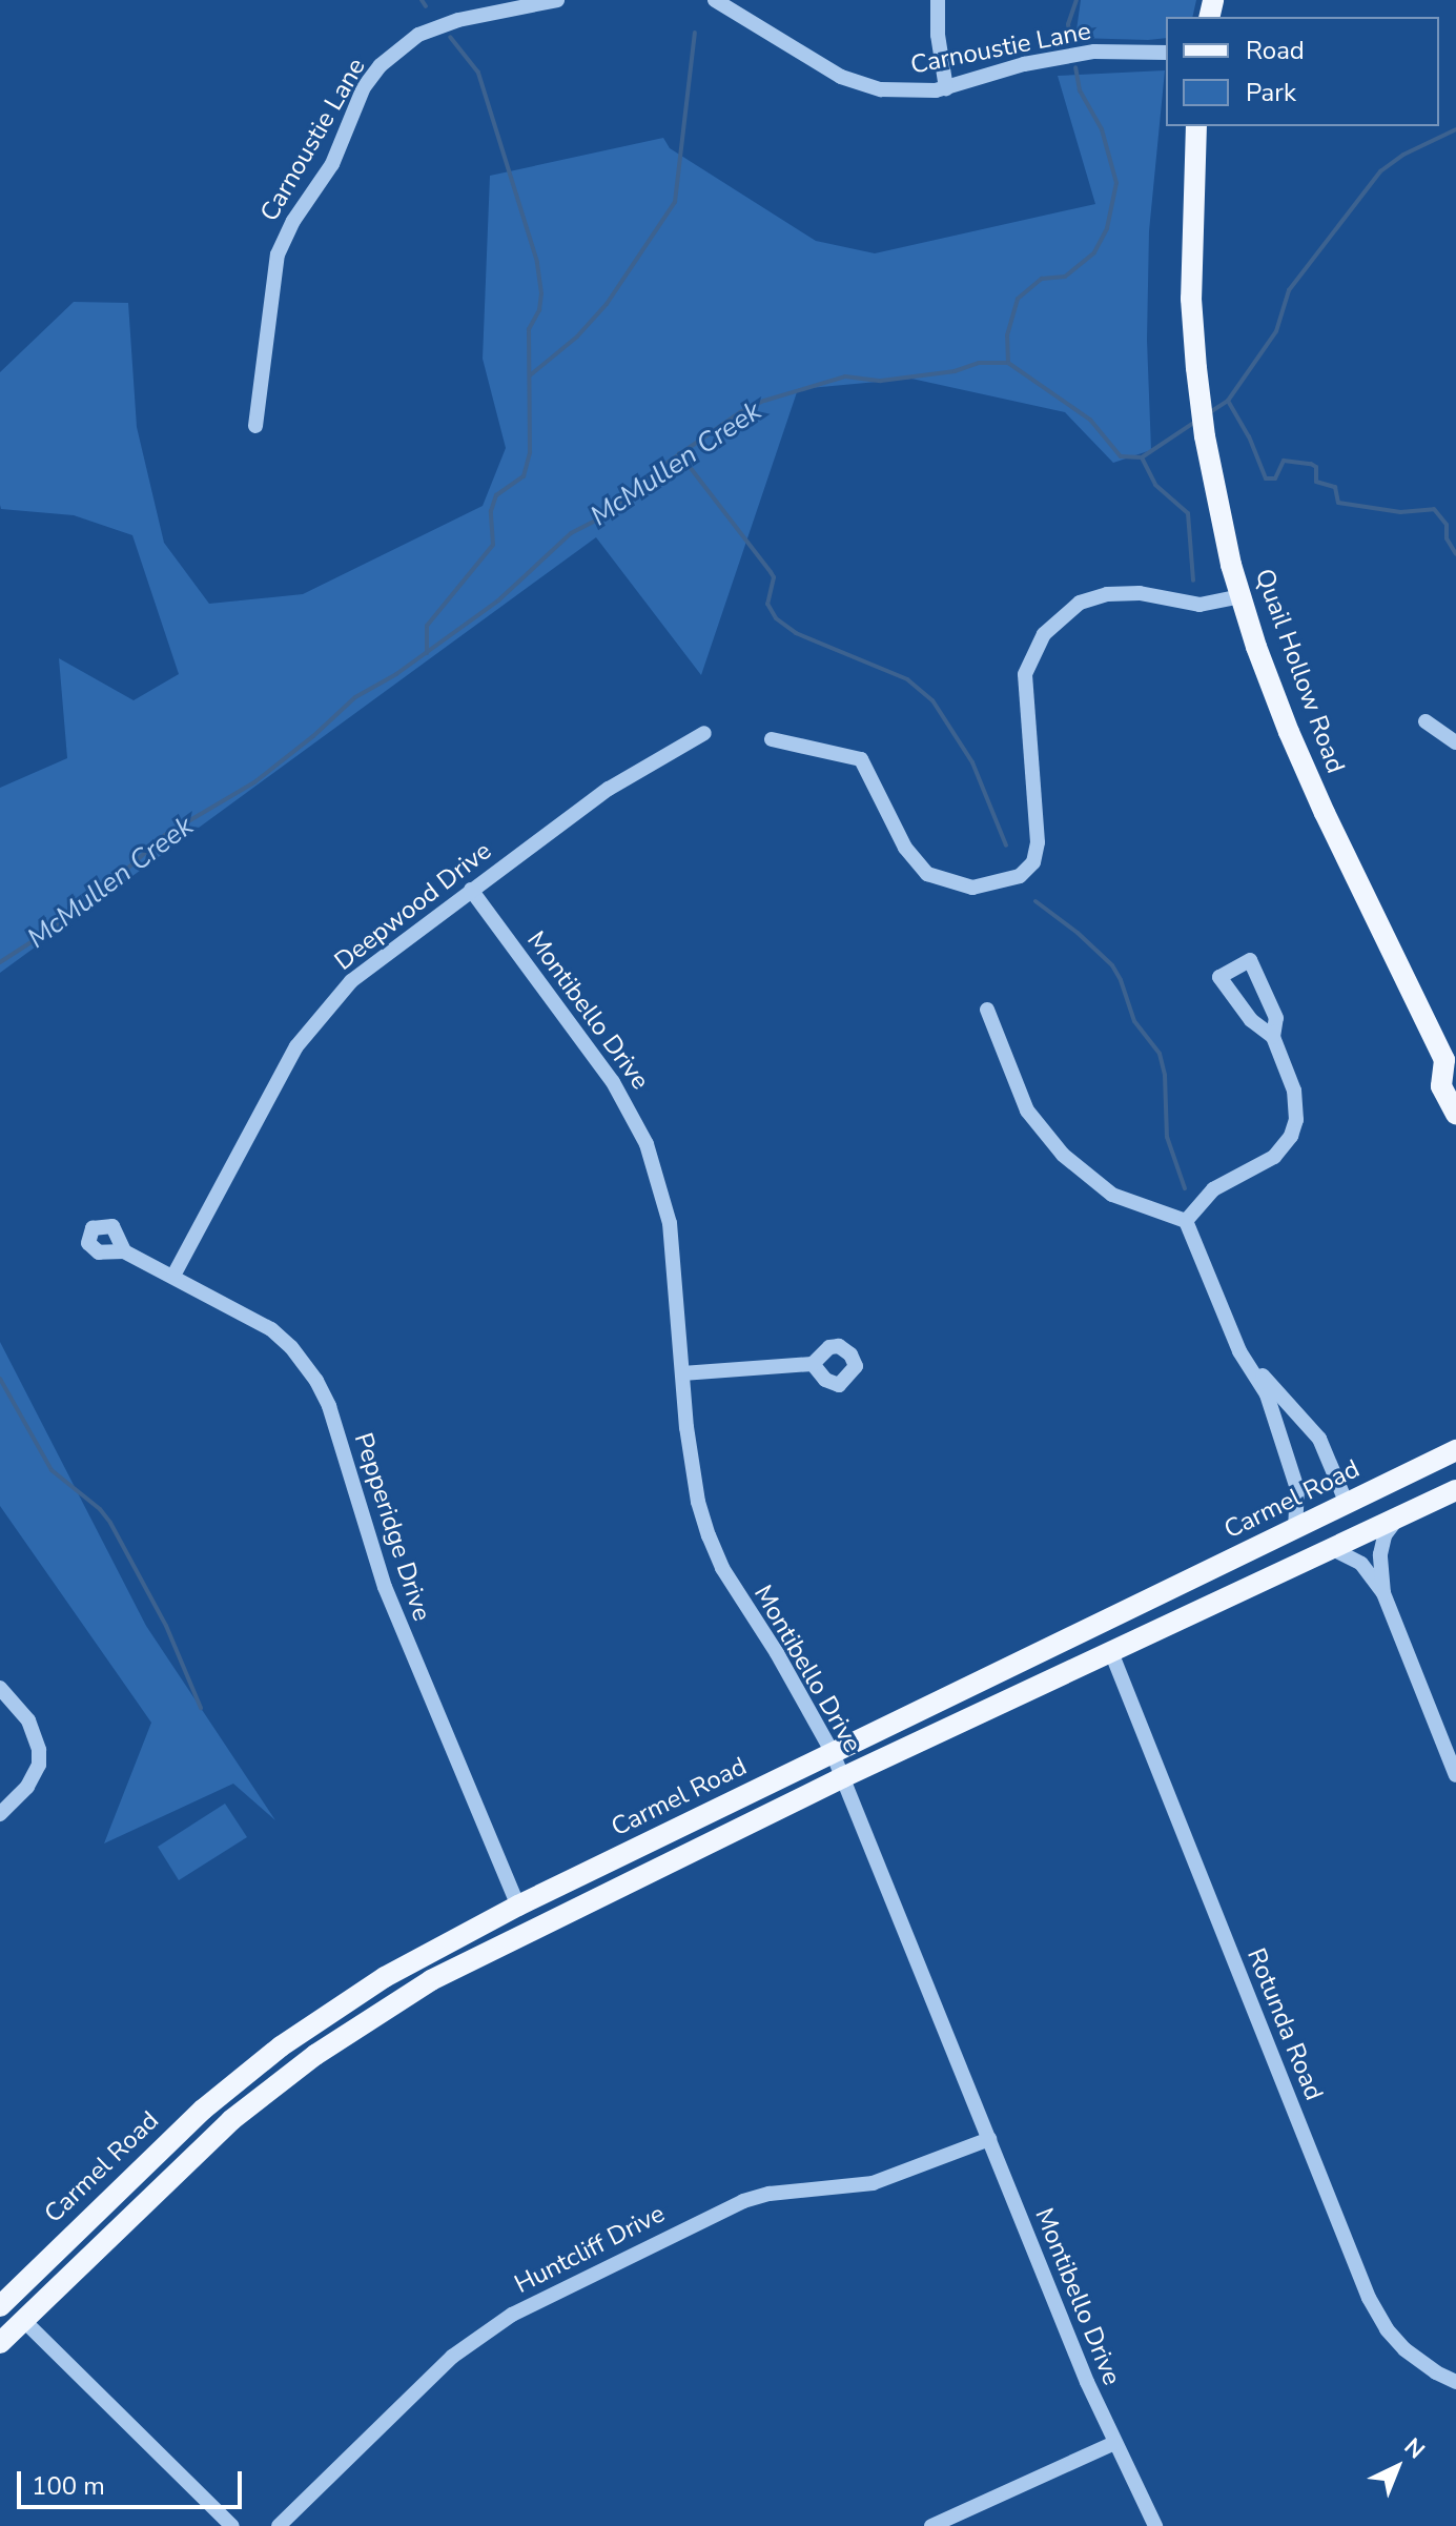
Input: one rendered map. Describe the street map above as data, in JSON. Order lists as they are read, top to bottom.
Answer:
{
  "streets": {
    "main road": ["Quail Hollow Road", "Carmel Road"],
    "street": [
      "Carnoustie Lane",
      "Deepwood Drive",
      "Montibello Drive",
      "Pepperidge Drive",
      "Rotunda Road",
      "Huntcliff Drive"
    ]
  },
  "crossings": [
    ["Deepwood Drive", "Montibello Drive"],
    ["Deepwood Drive", "Pepperidge Drive"],
    ["Montibello Drive", "Carmel Road"],
    ["Montibello Drive", "Huntcliff Drive"],
    ["Carmel Road", "Pepperidge Drive"]
  ],
  "water": ["McMullen Creek"],
  "legend": ["Road", "Park"],
  "scale_bar": "100 m",
  "north": "top right"
}
